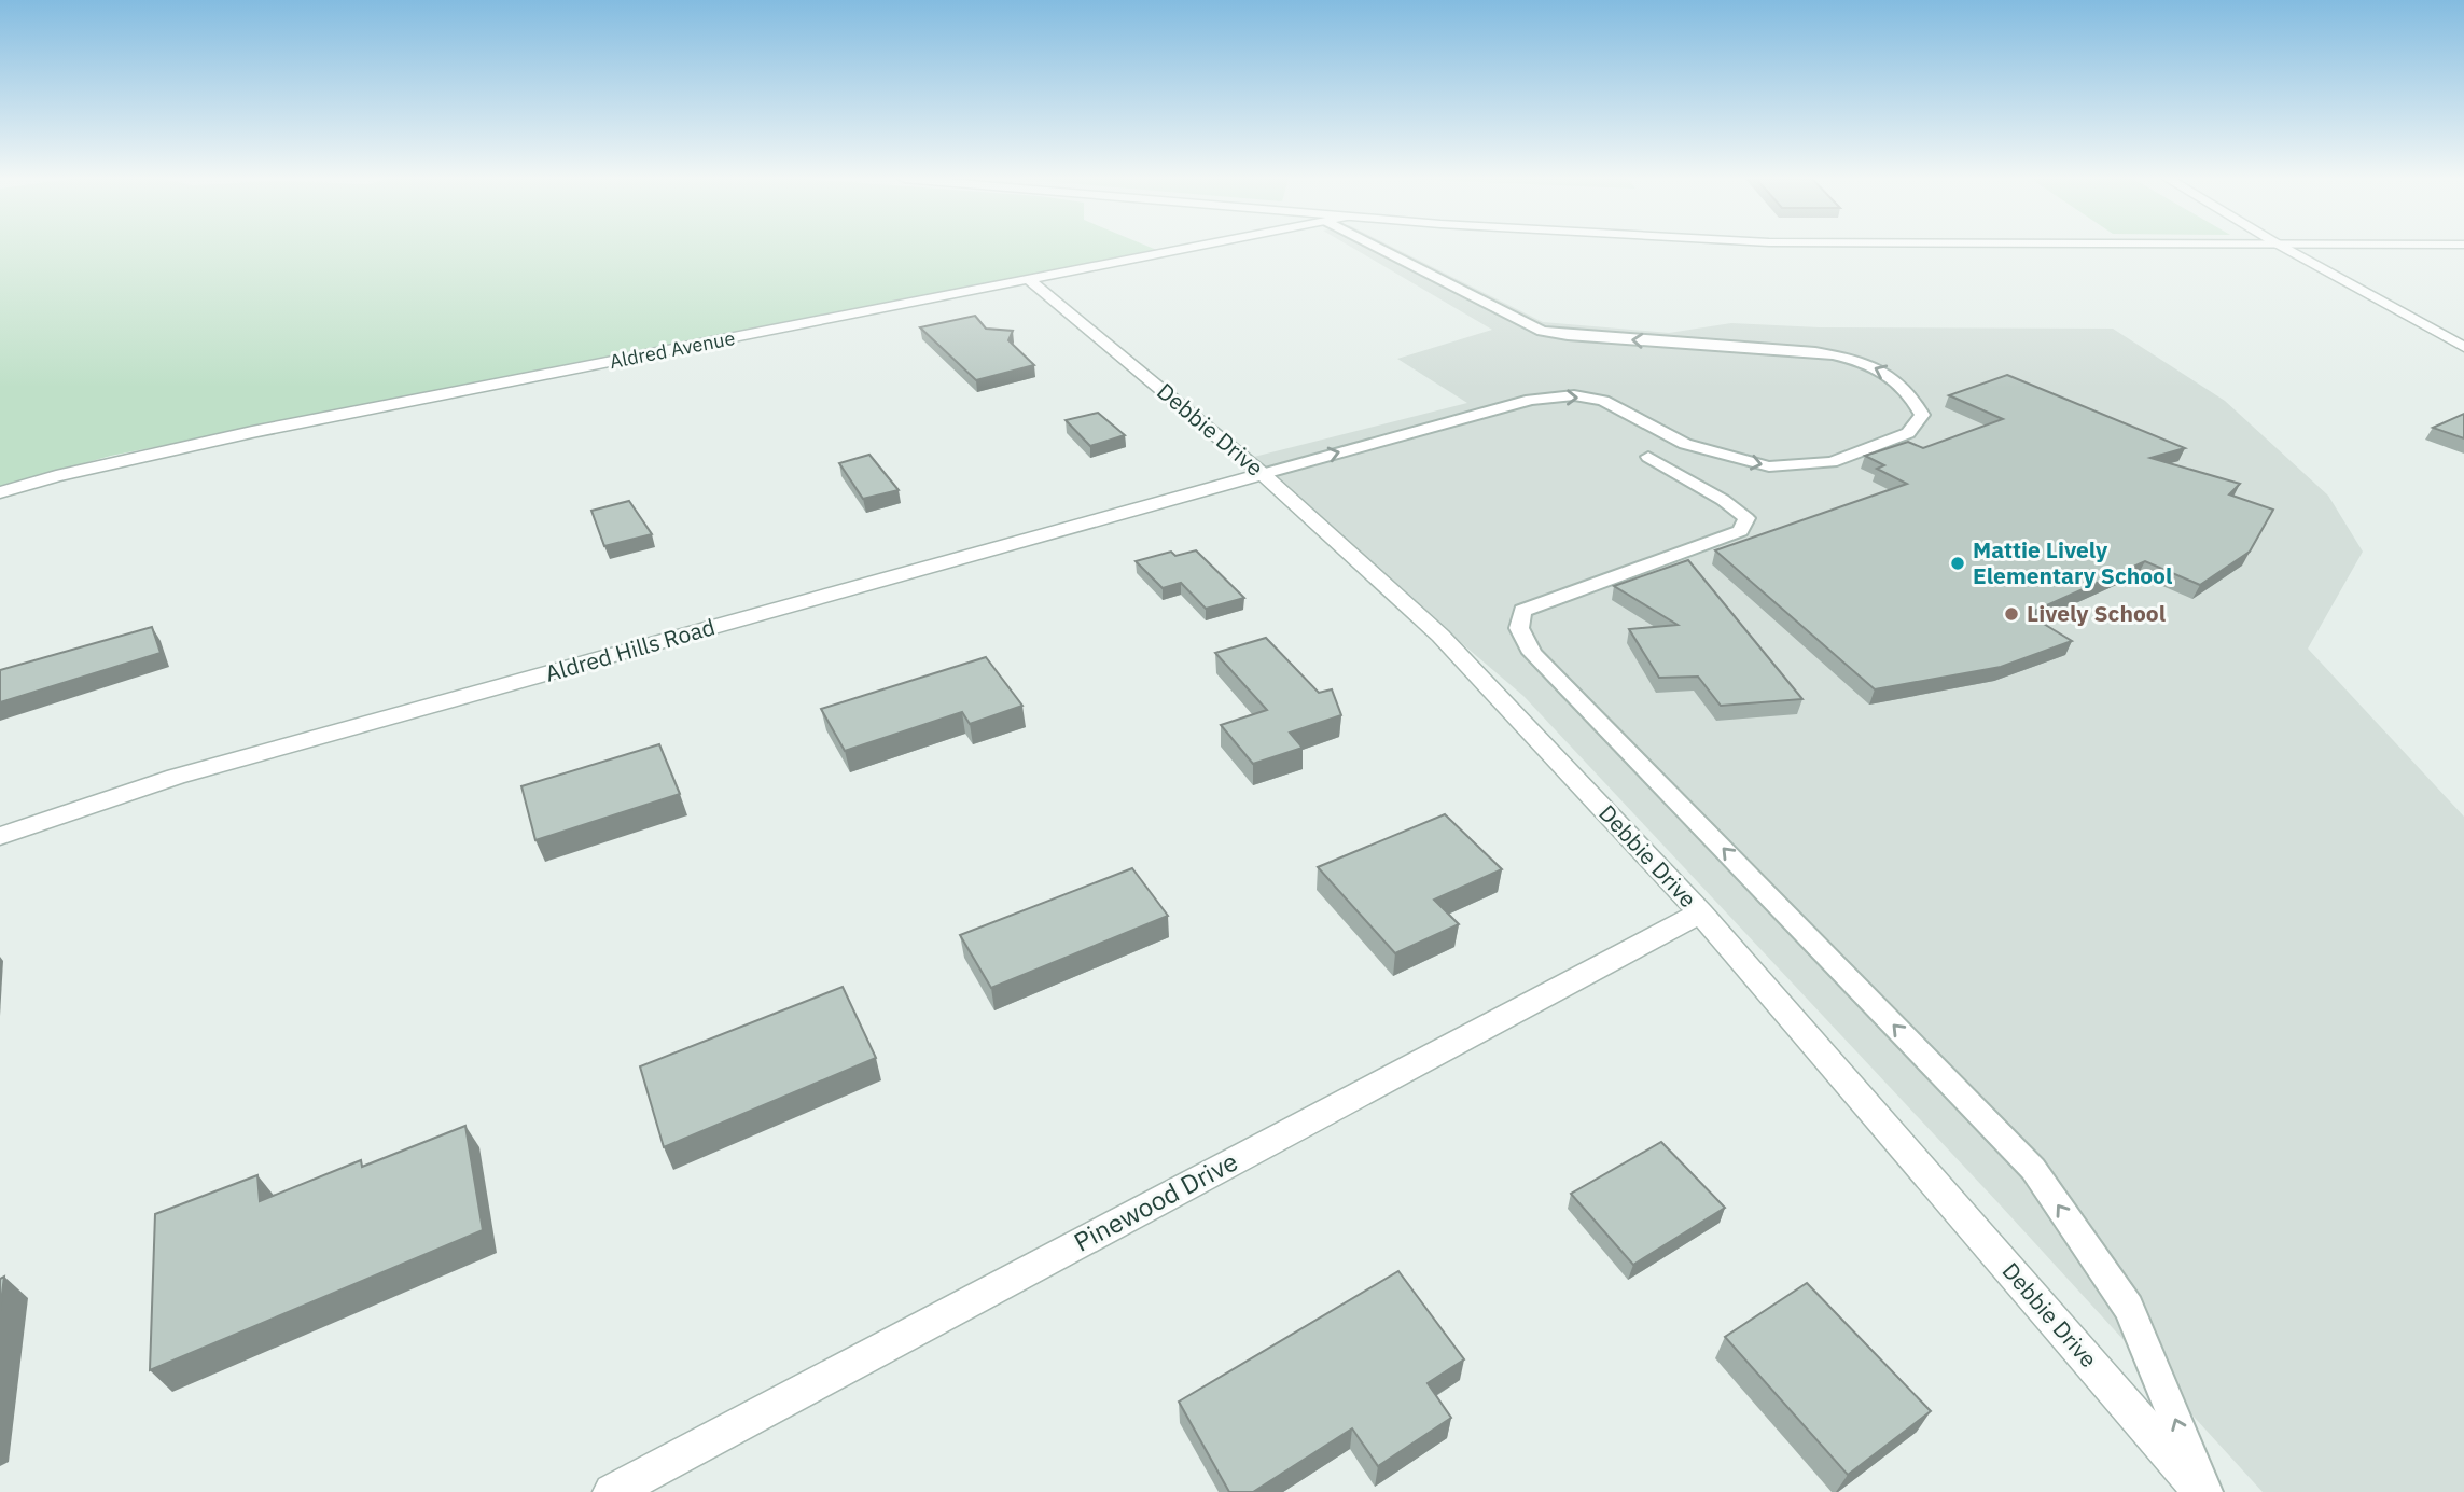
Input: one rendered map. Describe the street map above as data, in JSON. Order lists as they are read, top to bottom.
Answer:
{
  "streets": {
    "street": [
      "Aldred Avenue",
      "Debbie Drive",
      "Aldred Hills Road",
      "Pinewood Drive"
    ]
  },
  "crossings": [
    ["Aldred Avenue", "Debbie Drive"],
    ["Debbie Drive", "Aldred Hills Road"],
    ["Debbie Drive", "Pinewood Drive"]
  ],
  "places": ["Mattie Lively Elementary School", "Lively School"]
}
